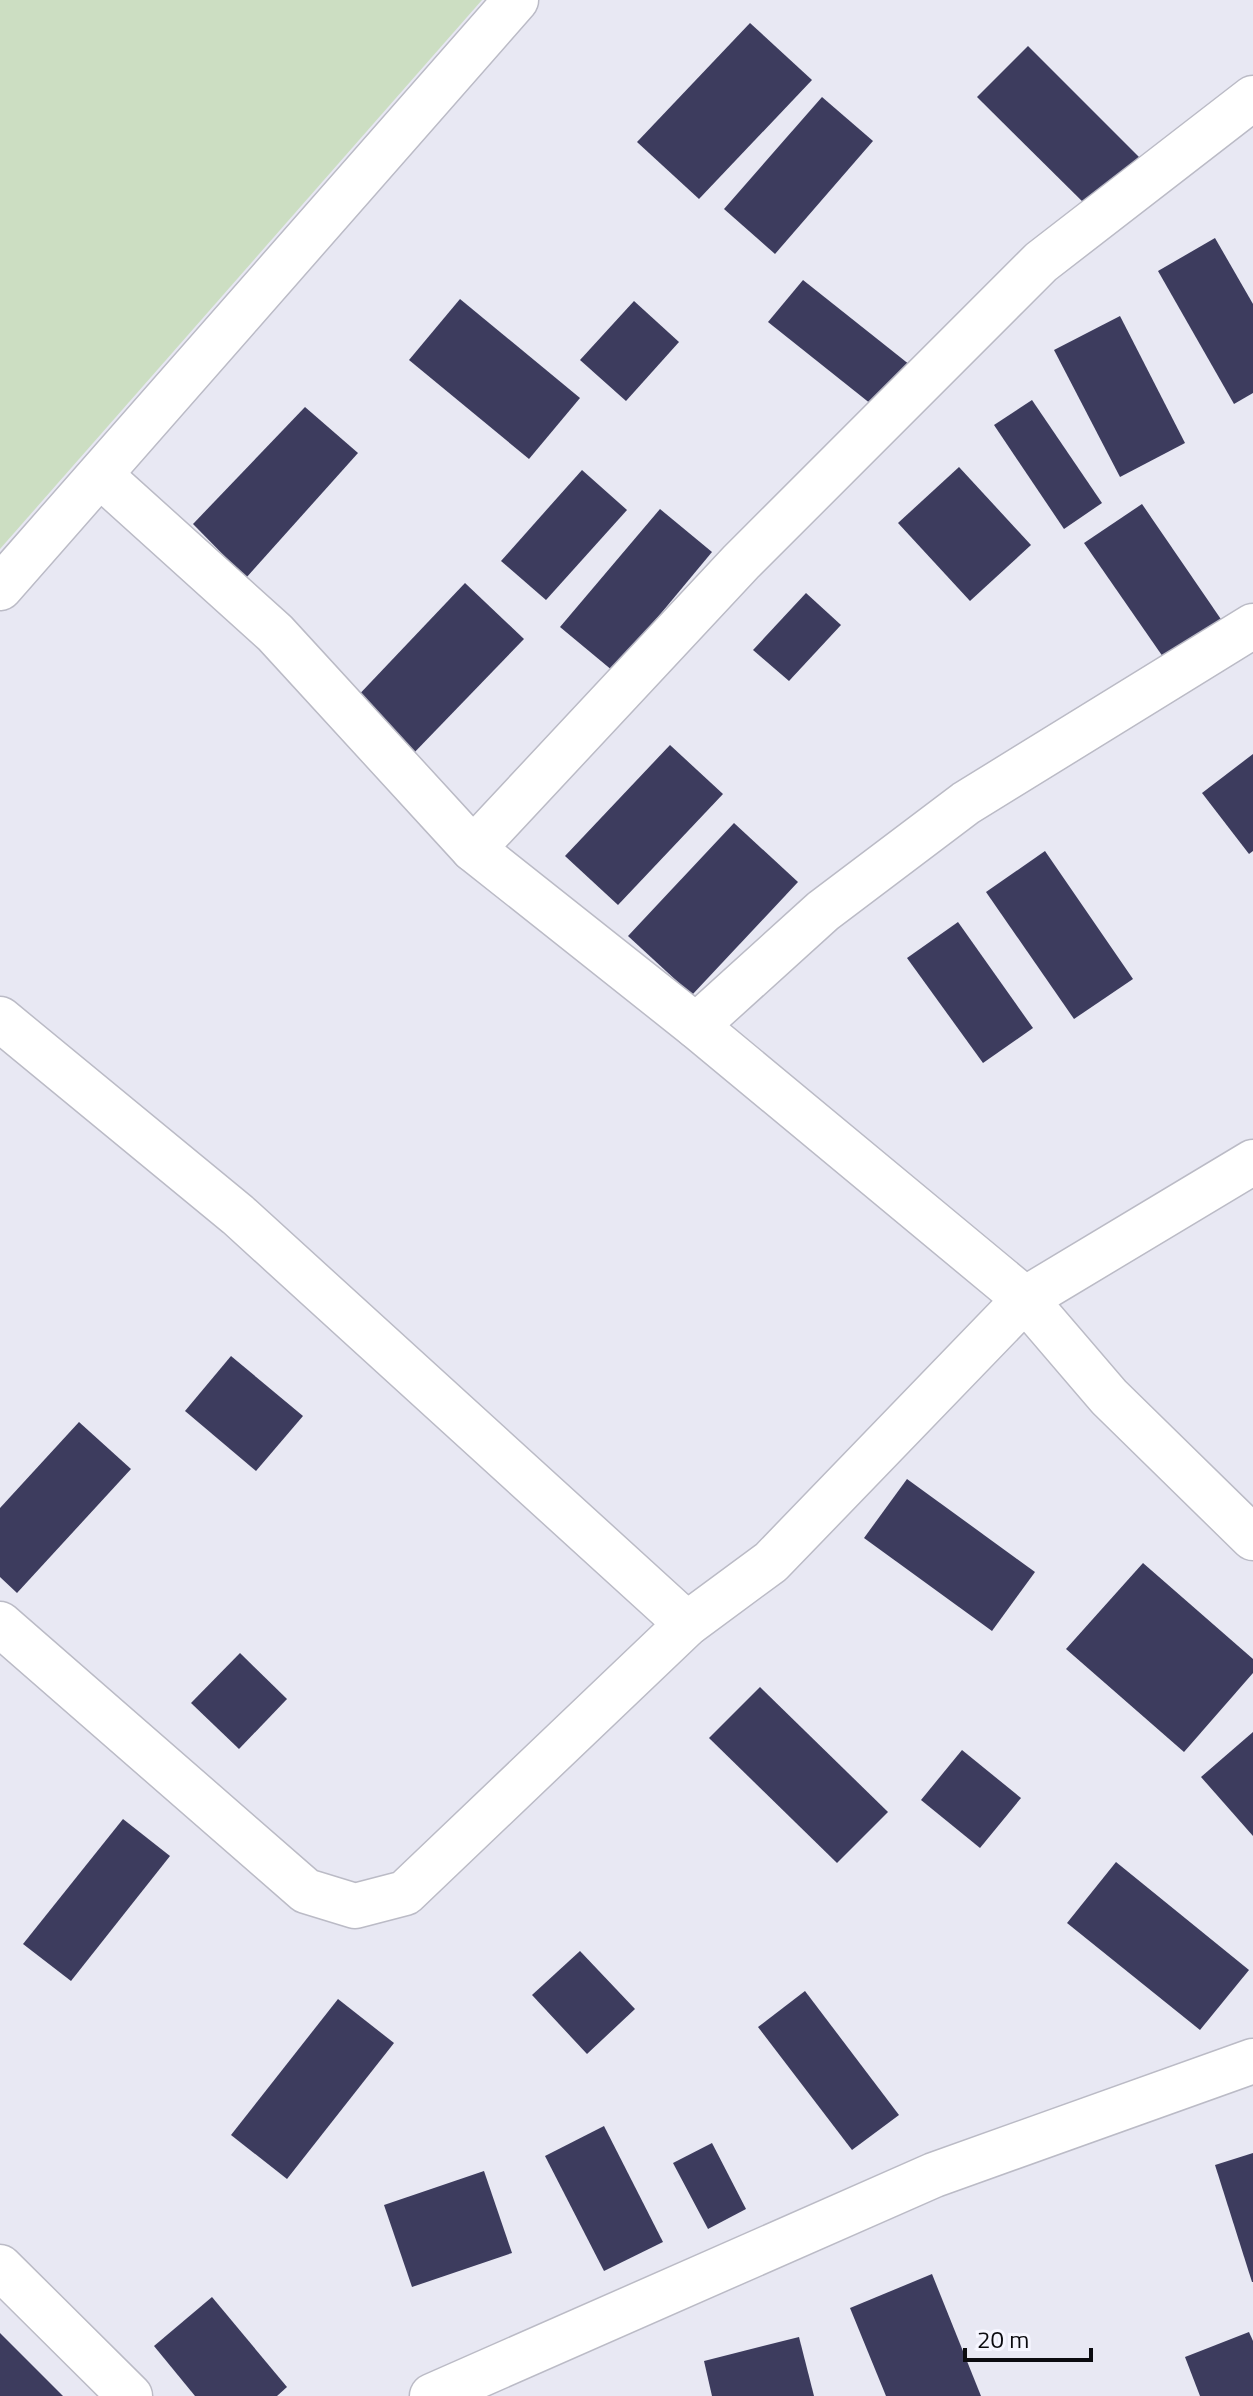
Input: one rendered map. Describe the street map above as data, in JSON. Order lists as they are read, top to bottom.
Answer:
{
  "scale_bar": "20 m"
}
